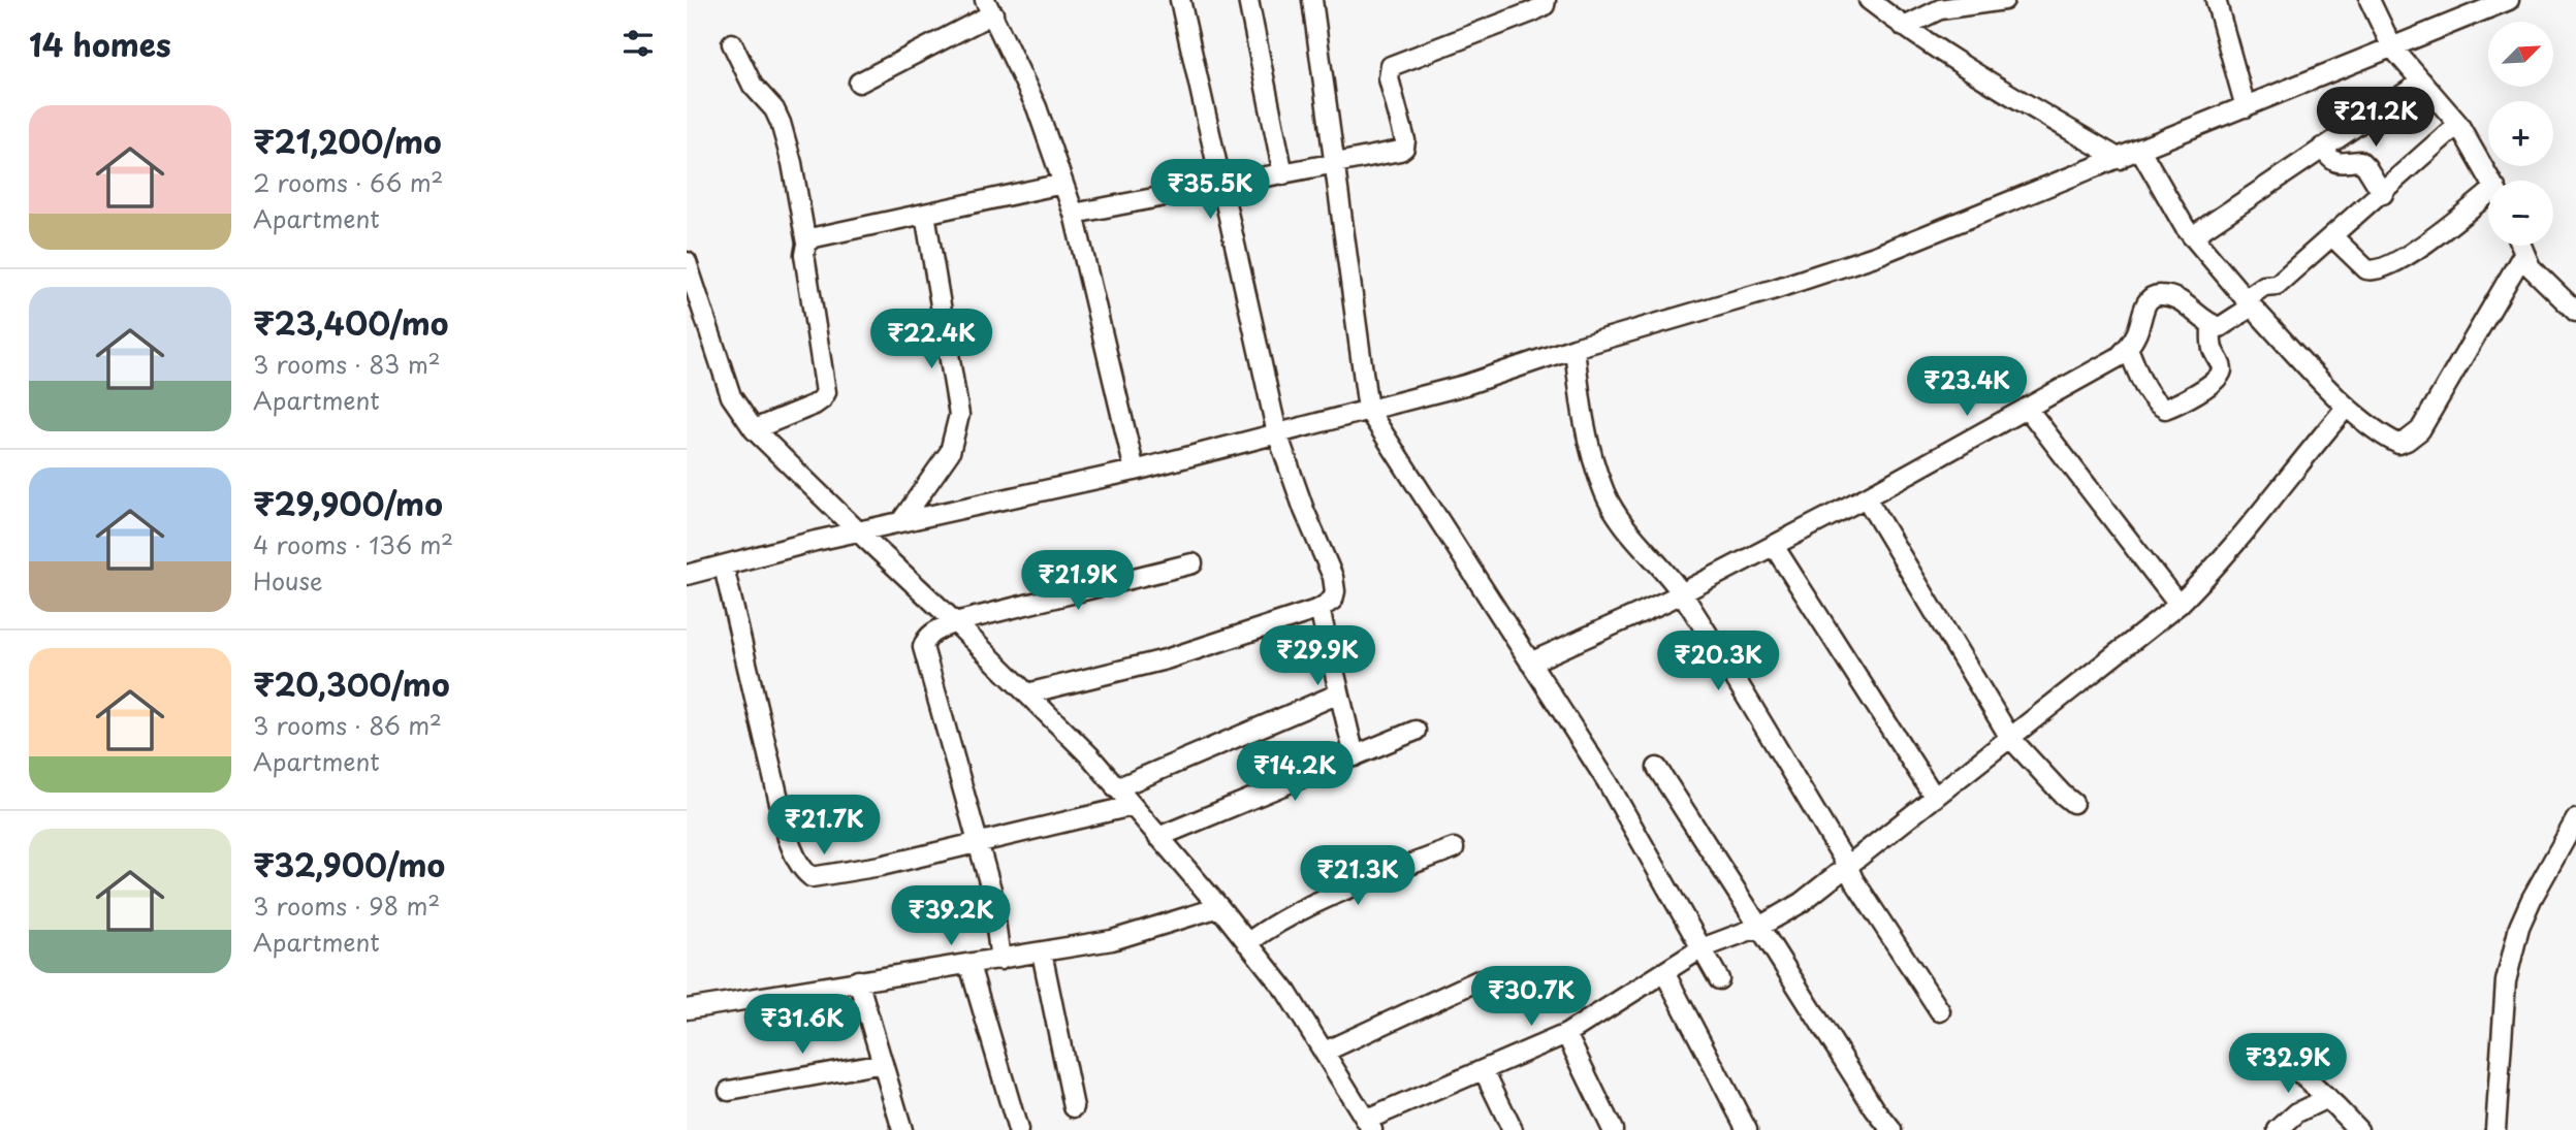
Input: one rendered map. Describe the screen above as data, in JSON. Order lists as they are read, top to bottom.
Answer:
{
  "north": "top right",
  "page": {
    "heading": "14 homes",
    "map_buttons": ["+", "−"],
    "list": [
      {
        "name": "₹21,200/mo",
        "note": "2 rooms · 66 m² · Apartment"
      },
      {
        "name": "₹23,400/mo",
        "note": "3 rooms · 83 m² · Apartment"
      },
      {
        "name": "₹29,900/mo",
        "note": "4 rooms · 136 m² · House"
      },
      {
        "name": "₹20,300/mo",
        "note": "3 rooms · 86 m² · Apartment"
      },
      {
        "name": "₹32,900/mo",
        "note": "3 rooms · 98 m² · Apartment"
      }
    ],
    "price": [
      "₹21.2K",
      "₹35.5K",
      "₹22.4K",
      "₹23.4K",
      "₹21.9K",
      "₹29.9K",
      "₹20.3K",
      "₹14.2K",
      "₹21.7K",
      "₹21.3K",
      "₹39.2K",
      "₹30.7K",
      "₹31.6K",
      "₹32.9K"
    ]
  }
}
